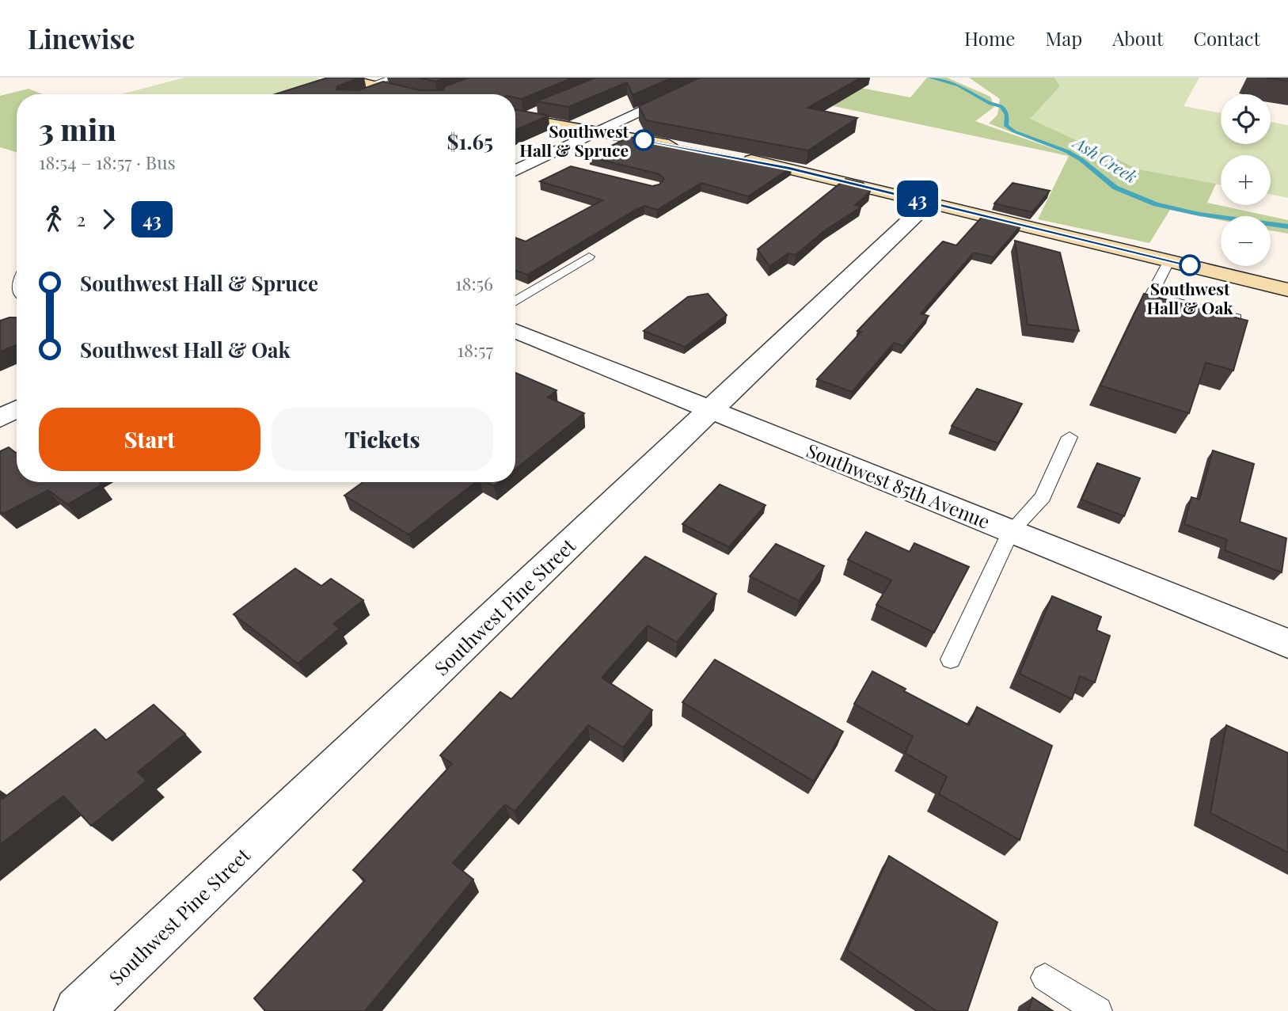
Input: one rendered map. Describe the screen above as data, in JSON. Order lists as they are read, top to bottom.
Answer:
{
  "streets": {
    "street": ["Southwest 85th Avenue", "Southwest Pine Street"]
  },
  "crossings": [
    ["Southwest 85th Avenue", "Southwest Pine Street"]
  ],
  "water": ["Ash Creek"],
  "places": ["Southwest Hall & Spruce", "Southwest Hall & Oak"],
  "lines": ["bus line 43"],
  "page": {
    "header": "Linewise",
    "nav": [
      "Home",
      "Map",
      "About",
      "Contact"
    ],
    "on_map": "43",
    "map_buttons": ["+", "−"],
    "heading": ["3 min", "18:54 – 18:57 · Bus", "$1.65"],
    "legs": ["2", "43"],
    "list": [
      {
        "name": "Southwest Hall & Spruce",
        "value": "18:56"
      },
      {
        "name": "Southwest Hall & Oak",
        "value": "18:57"
      }
    ],
    "buttons": ["Start", "Tickets"]
  }
}
